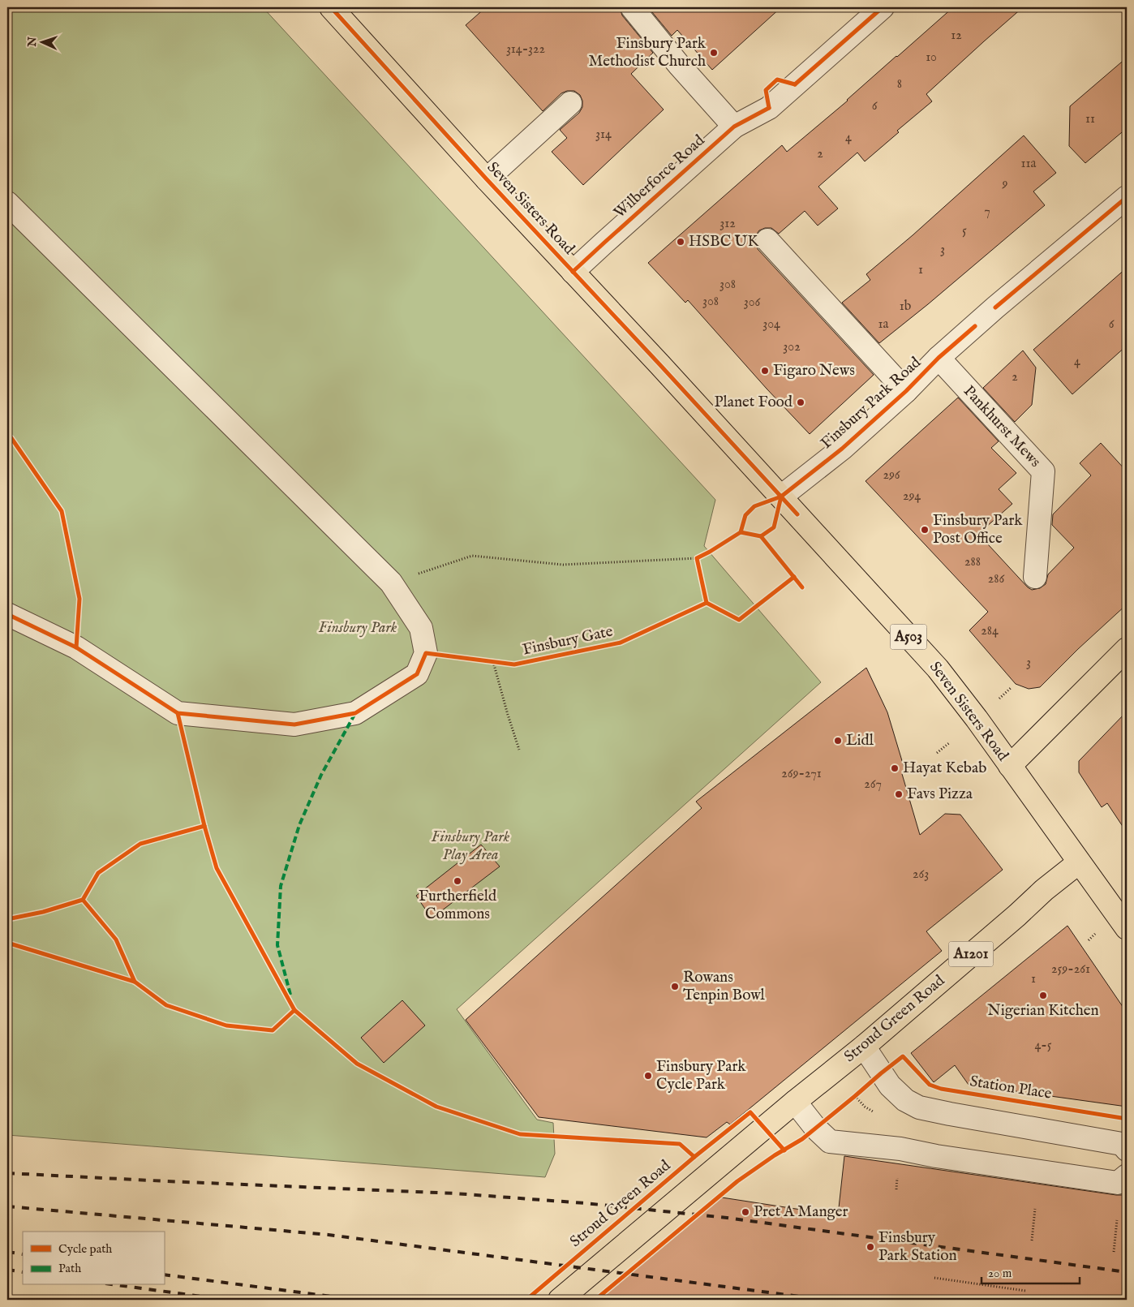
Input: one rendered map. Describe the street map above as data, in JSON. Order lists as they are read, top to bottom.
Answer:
{
  "streets": {
    "main road": [
      "Seven Sisters Road",
      "A503",
      "A1201",
      "Stroud Green Road"
    ],
    "street": ["Wilberforce Road", "Finsbury Park Road", "Pankhurst Mews"],
    "cycle path": ["Finsbury Gate", "Station Place"]
  },
  "crossings": [
    ["Wilberforce Road", "Seven Sisters Road"],
    ["Seven Sisters Road", "Finsbury Park Road"],
    ["Seven Sisters Road", "Stroud Green Road"],
    ["Finsbury Park Road", "Pankhurst Mews"]
  ],
  "parks": ["Finsbury Park", "Finsbury Park Play Area"],
  "places": [
    "Finsbury Park Methodist Church",
    "HSBC UK",
    "Figaro News",
    "Planet Food",
    "Finsbury Park Post Office",
    "Lidl",
    "Hayat Kebab",
    "Favs Pizza",
    "Furtherfield Commons",
    "Rowans Tenpin Bowl",
    "Nigerian Kitchen",
    "Finsbury Park Cycle Park",
    "Pret A Manger",
    "Finsbury Park Station"
  ],
  "house_numbers": [
    "12",
    "314-322",
    "10",
    "8",
    "6",
    "11",
    "314",
    "4",
    "2",
    "11a",
    "9",
    "7",
    "312",
    "5",
    "3",
    "1",
    "308",
    "308",
    "306",
    "1b",
    "304",
    "1a",
    "6",
    "302",
    "4",
    "2",
    "296",
    "294",
    "288",
    "286",
    "284",
    "3",
    "269-271",
    "267",
    "263",
    "259-261",
    "1",
    "4-5"
  ],
  "legend": ["Cycle path", "Path"],
  "scale_bar": "20 m",
  "north": "left"
}
